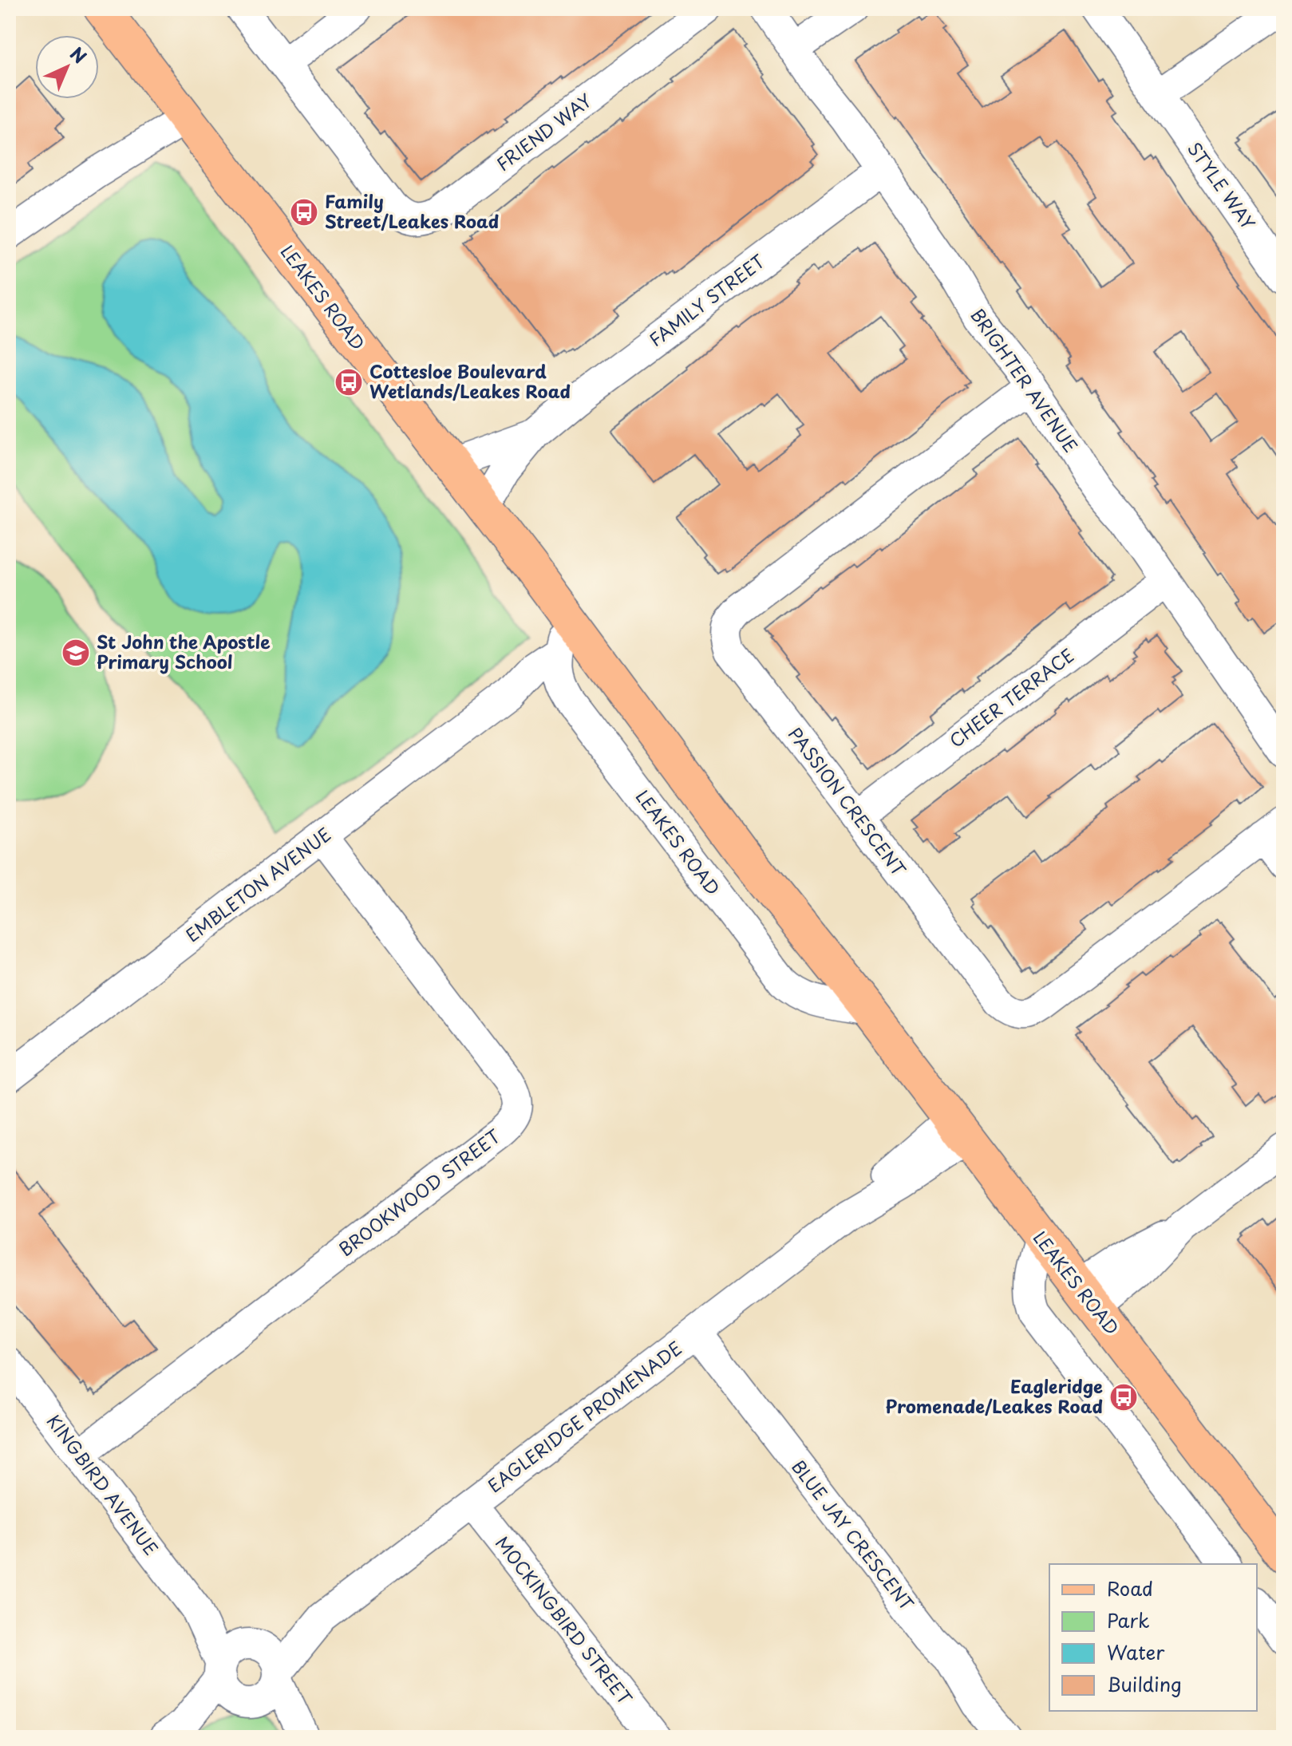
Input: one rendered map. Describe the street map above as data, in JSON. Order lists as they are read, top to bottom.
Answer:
{
  "streets": {
    "main road": ["LEAKES ROAD"],
    "street": [
      "FRIEND WAY",
      "STYLE WAY",
      "FAMILY STREET",
      "BRIGHTER AVENUE",
      "CHEER TERRACE",
      "PASSION CRESCENT",
      "EMBLETON AVENUE",
      "BROOKWOOD STREET",
      "EAGLERIDGE PROMENADE",
      "KINGBIRD AVENUE",
      "BLUE JAY CRESCENT",
      "MOCKINGBIRD STREET"
    ]
  },
  "crossings": [
    ["LEAKES ROAD", "FAMILY STREET"],
    ["LEAKES ROAD", "EMBLETON AVENUE"],
    ["LEAKES ROAD", "EAGLERIDGE PROMENADE"],
    ["FAMILY STREET", "BRIGHTER AVENUE"],
    ["BRIGHTER AVENUE", "CHEER TERRACE"],
    ["BRIGHTER AVENUE", "PASSION CRESCENT"],
    ["CHEER TERRACE", "PASSION CRESCENT"],
    ["EMBLETON AVENUE", "BROOKWOOD STREET"],
    ["BROOKWOOD STREET", "KINGBIRD AVENUE"],
    ["EAGLERIDGE PROMENADE", "KINGBIRD AVENUE"],
    ["EAGLERIDGE PROMENADE", "BLUE JAY CRESCENT"],
    ["EAGLERIDGE PROMENADE", "MOCKINGBIRD STREET"]
  ],
  "places": {
    "bus stop": ["Family Street/Leakes Road", "Cottesloe Boulevard Wetlands/Leakes Road", "Eagleridge Promenade/Leakes Road"],
    "school or university": ["St John the Apostle Primary School"]
  },
  "legend": [
    "Road",
    "Park",
    "Water",
    "Building"
  ],
  "north": "top right"
}
